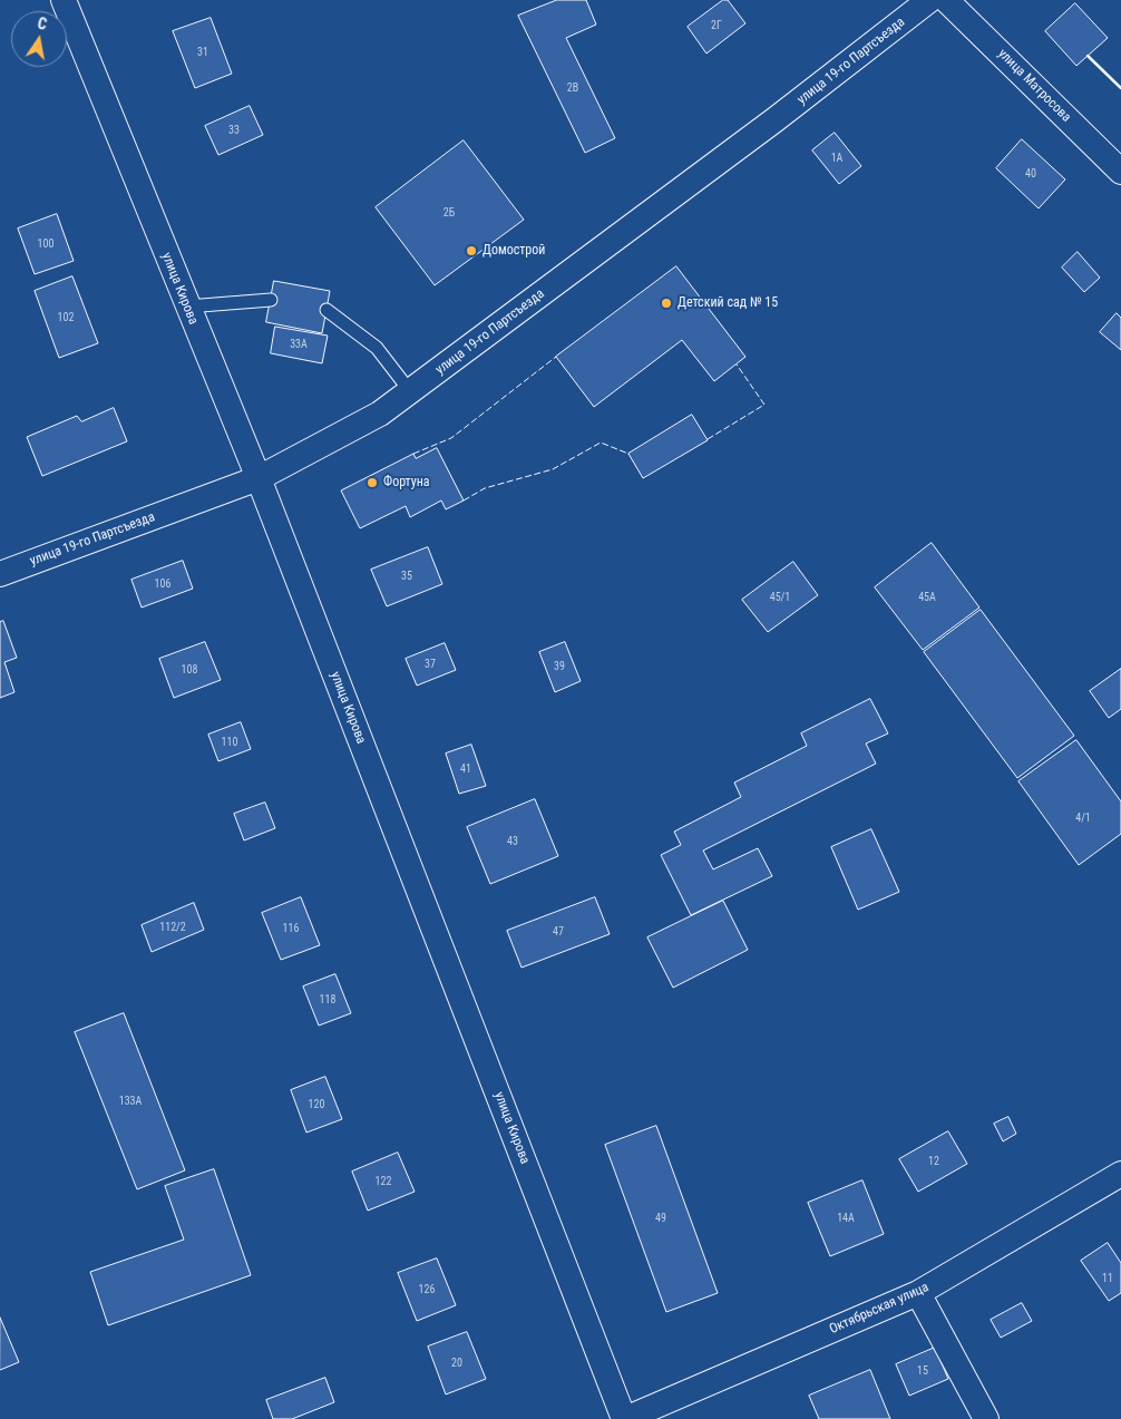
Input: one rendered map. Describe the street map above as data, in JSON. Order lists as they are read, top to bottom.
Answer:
{
  "streets": {
    "street": [
      "улица 19-го Партсъезда",
      "улица Матросова",
      "улица Кирова",
      "Октябрьская улица"
    ]
  },
  "crossings": [
    ["улица 19-го Партсъезда", "улица Кирова"],
    ["улица Кирова", "Октябрьская улица"]
  ],
  "places": ["Домострой", "Детский сад № 15", "Фортуна"],
  "house_numbers": [
    "2Г",
    "31",
    "2В",
    "33",
    "1А",
    "40",
    "2Б",
    "100",
    "102",
    "33А",
    "35",
    "106",
    "45/1",
    "45А",
    "37",
    "39",
    "108",
    "110",
    "41",
    "4/1",
    "43",
    "112/2",
    "116",
    "47",
    "118",
    "133А",
    "120",
    "12",
    "122",
    "49",
    "14А",
    "11",
    "126",
    "20",
    "15"
  ],
  "north": "top"
}
